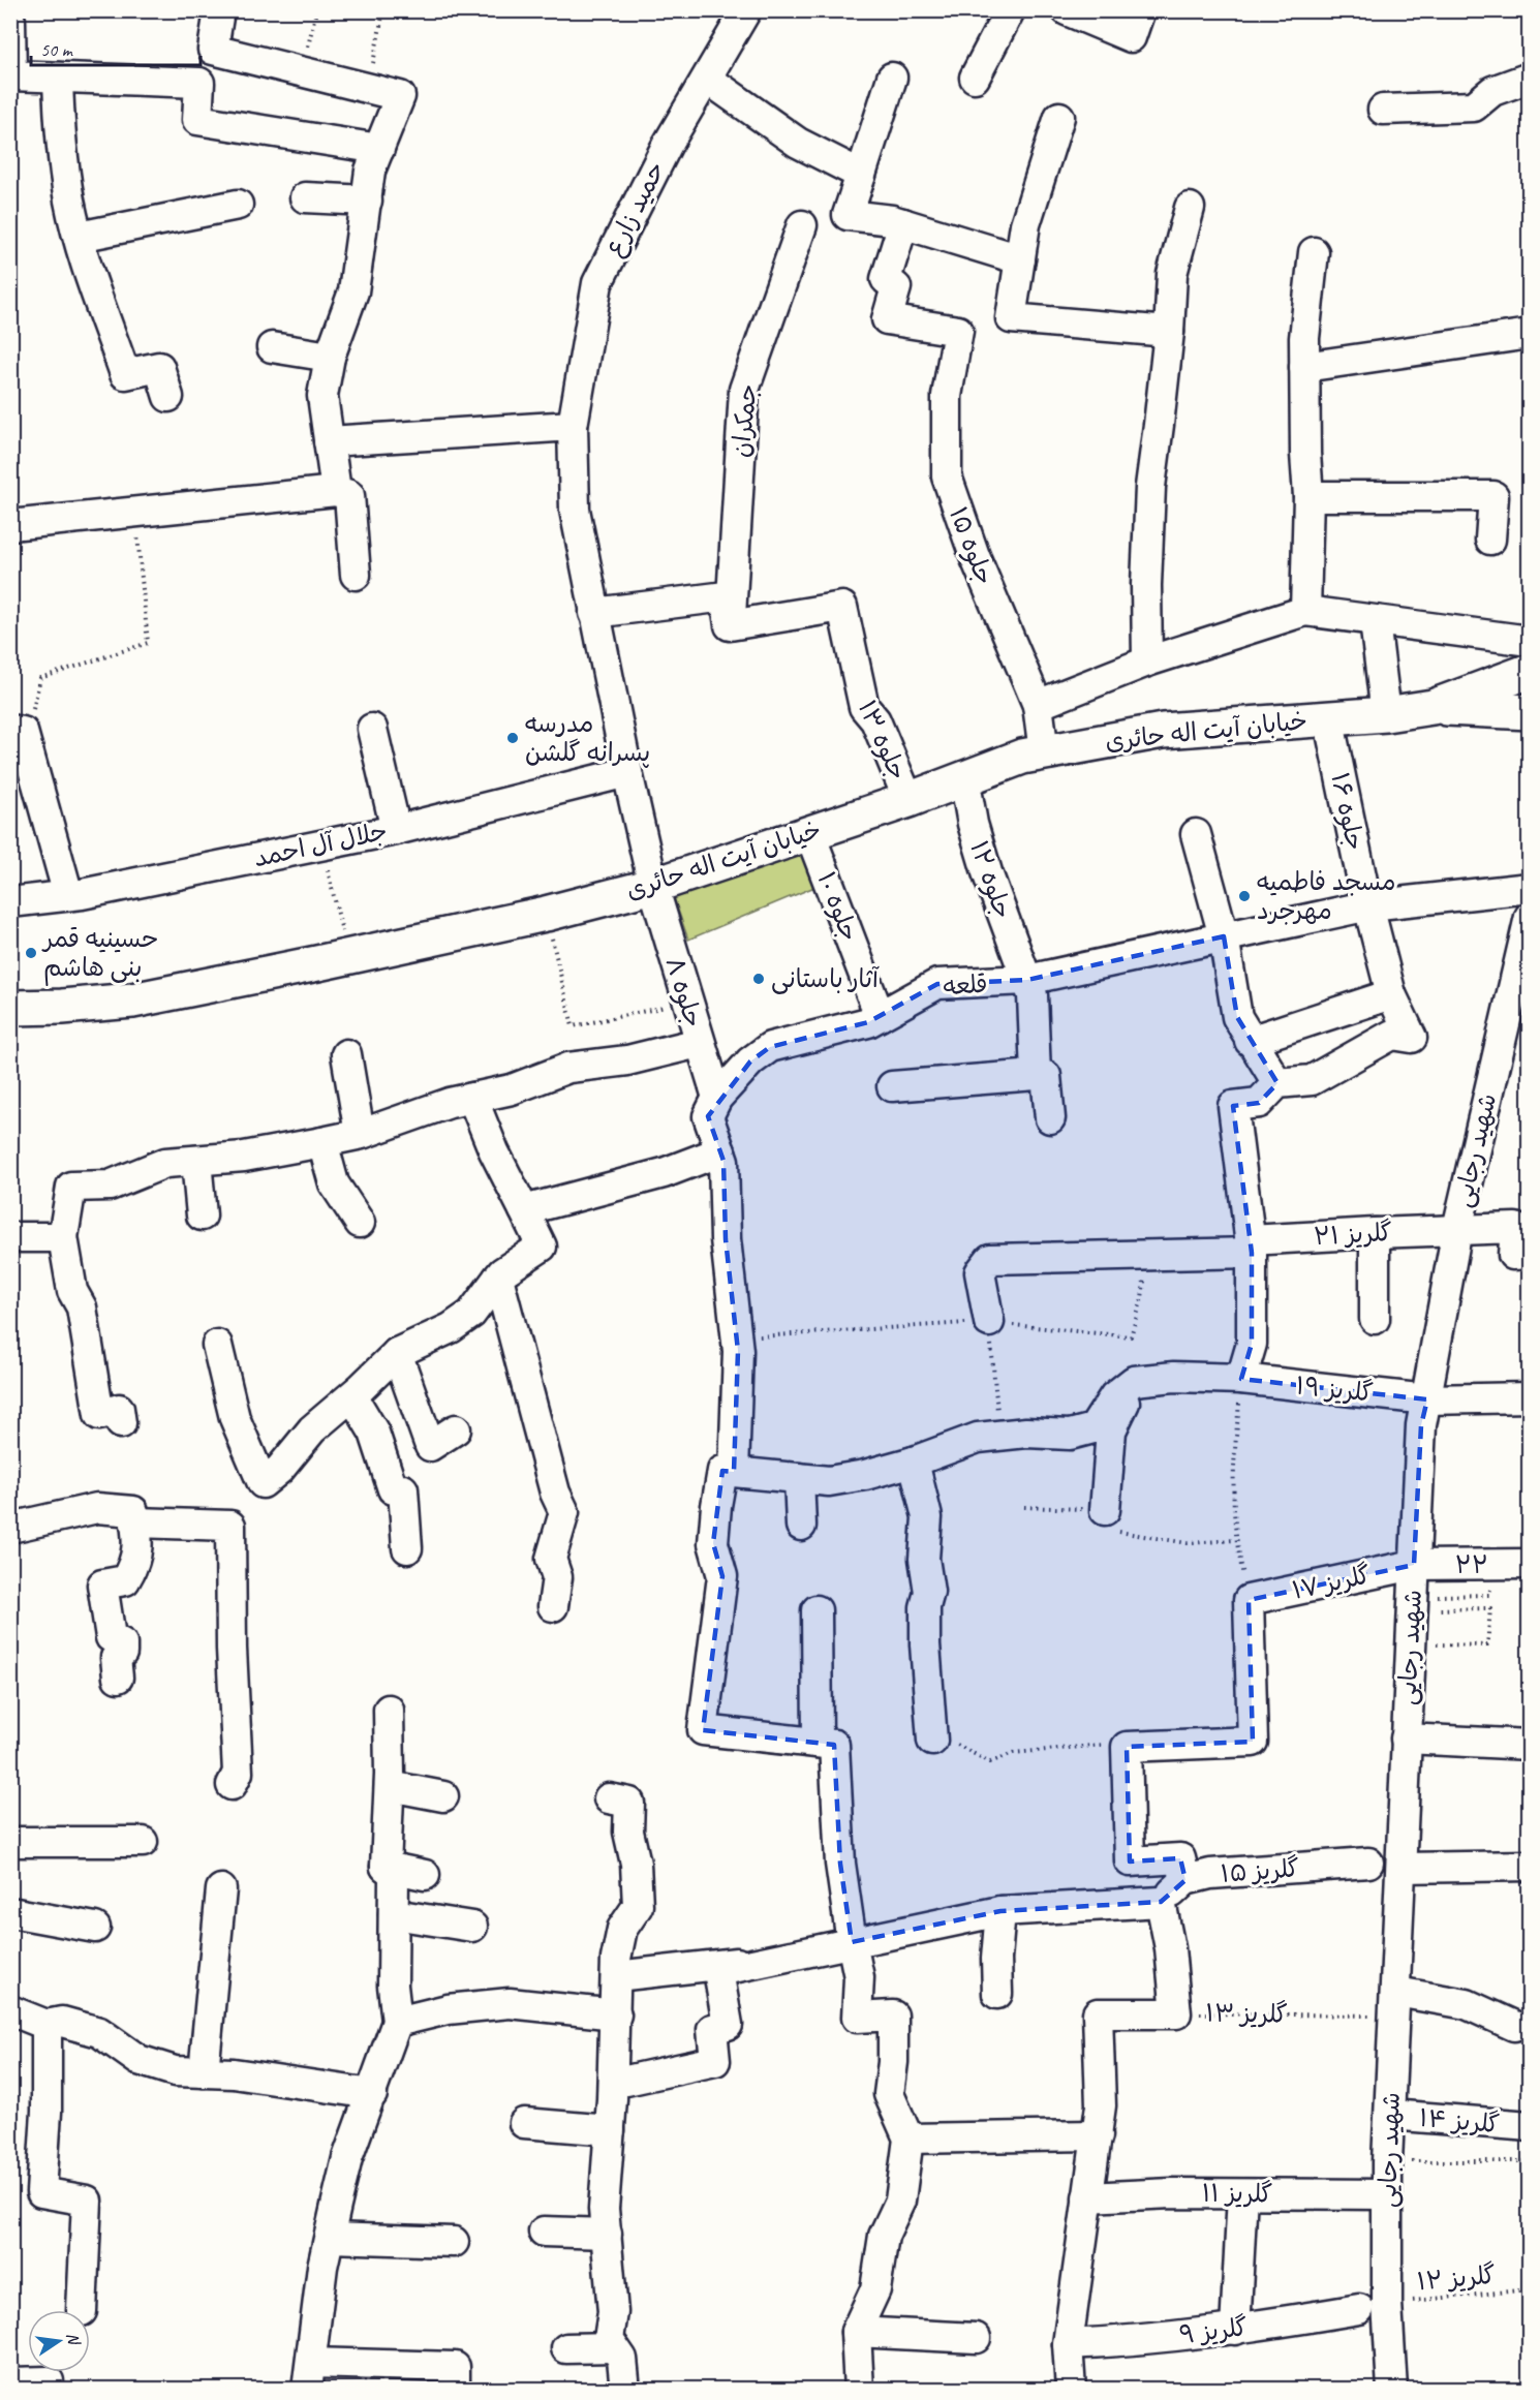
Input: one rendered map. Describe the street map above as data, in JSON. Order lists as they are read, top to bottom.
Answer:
{
  "streets": {
    "main road": ["خیابان آیت اله حائری"],
    "street": [
      "حمید زارع",
      "جمکران",
      "جلوه ۱۵",
      "جلوه ۱۳",
      "جلوه ۱۶",
      "جلال آل احمد",
      "جلوه ۱۲",
      "جلوه ۱۰",
      "قلعه",
      "جلوه ۸",
      "شهید رجایی",
      "گلریز ۲۱",
      "گلریز ۱۹",
      "۲۲",
      "گلریز ۱۷",
      "گلریز ۱۵",
      "گلریز ۱۳",
      "گلریز ۱۴",
      "گلریز ۱۱",
      "گلریز ۹"
    ],
    "path": ["گلریز ۱۲"]
  },
  "crossings": [
    ["حمید زارع", "جلال آل احمد"],
    ["حمید زارع", "جلوه ۸"],
    ["جمکران", "جلوه ۱۳"],
    ["جلوه ۱۵", "خیابان آیت اله حائری"],
    ["خیابان آیت اله حائری", "جلوه ۱۳"],
    ["خیابان آیت اله حائری", "جلوه ۱۶"],
    ["خیابان آیت اله حائری", "جلوه ۱۲"],
    ["خیابان آیت اله حائری", "جلوه ۱۰"],
    ["خیابان آیت اله حائری", "جلوه ۸"],
    ["جلوه ۱۶", "قلعه"],
    ["جلال آل احمد", "جلوه ۸"],
    ["جلوه ۱۲", "قلعه"],
    ["جلوه ۱۰", "قلعه"],
    ["قلعه", "جلوه ۸"],
    ["شهید رجایی", "گلریز ۲۱"],
    ["شهید رجایی", "گلریز ۱۹"],
    ["شهید رجایی", "۲۲"],
    ["شهید رجایی", "گلریز ۱۷"],
    ["شهید رجایی", "گلریز ۱۳"],
    ["شهید رجایی", "گلریز ۱۴"],
    ["شهید رجایی", "گلریز ۱۱"],
    ["شهید رجایی", "گلریز ۱۲"],
    ["شهید رجایی", "گلریز ۹"],
    ["۲۲", "گلریز ۱۷"],
    ["گلریز ۱۲", "گلریز ۹"]
  ],
  "places": [
    "مدرسه پسرانه گلشن",
    "مسجد فاطمیه مهرجرد",
    "حسینیه قمر بنی هاشم",
    "آثار باستانی"
  ],
  "scale_bar": "50 m",
  "north": "right"
}
